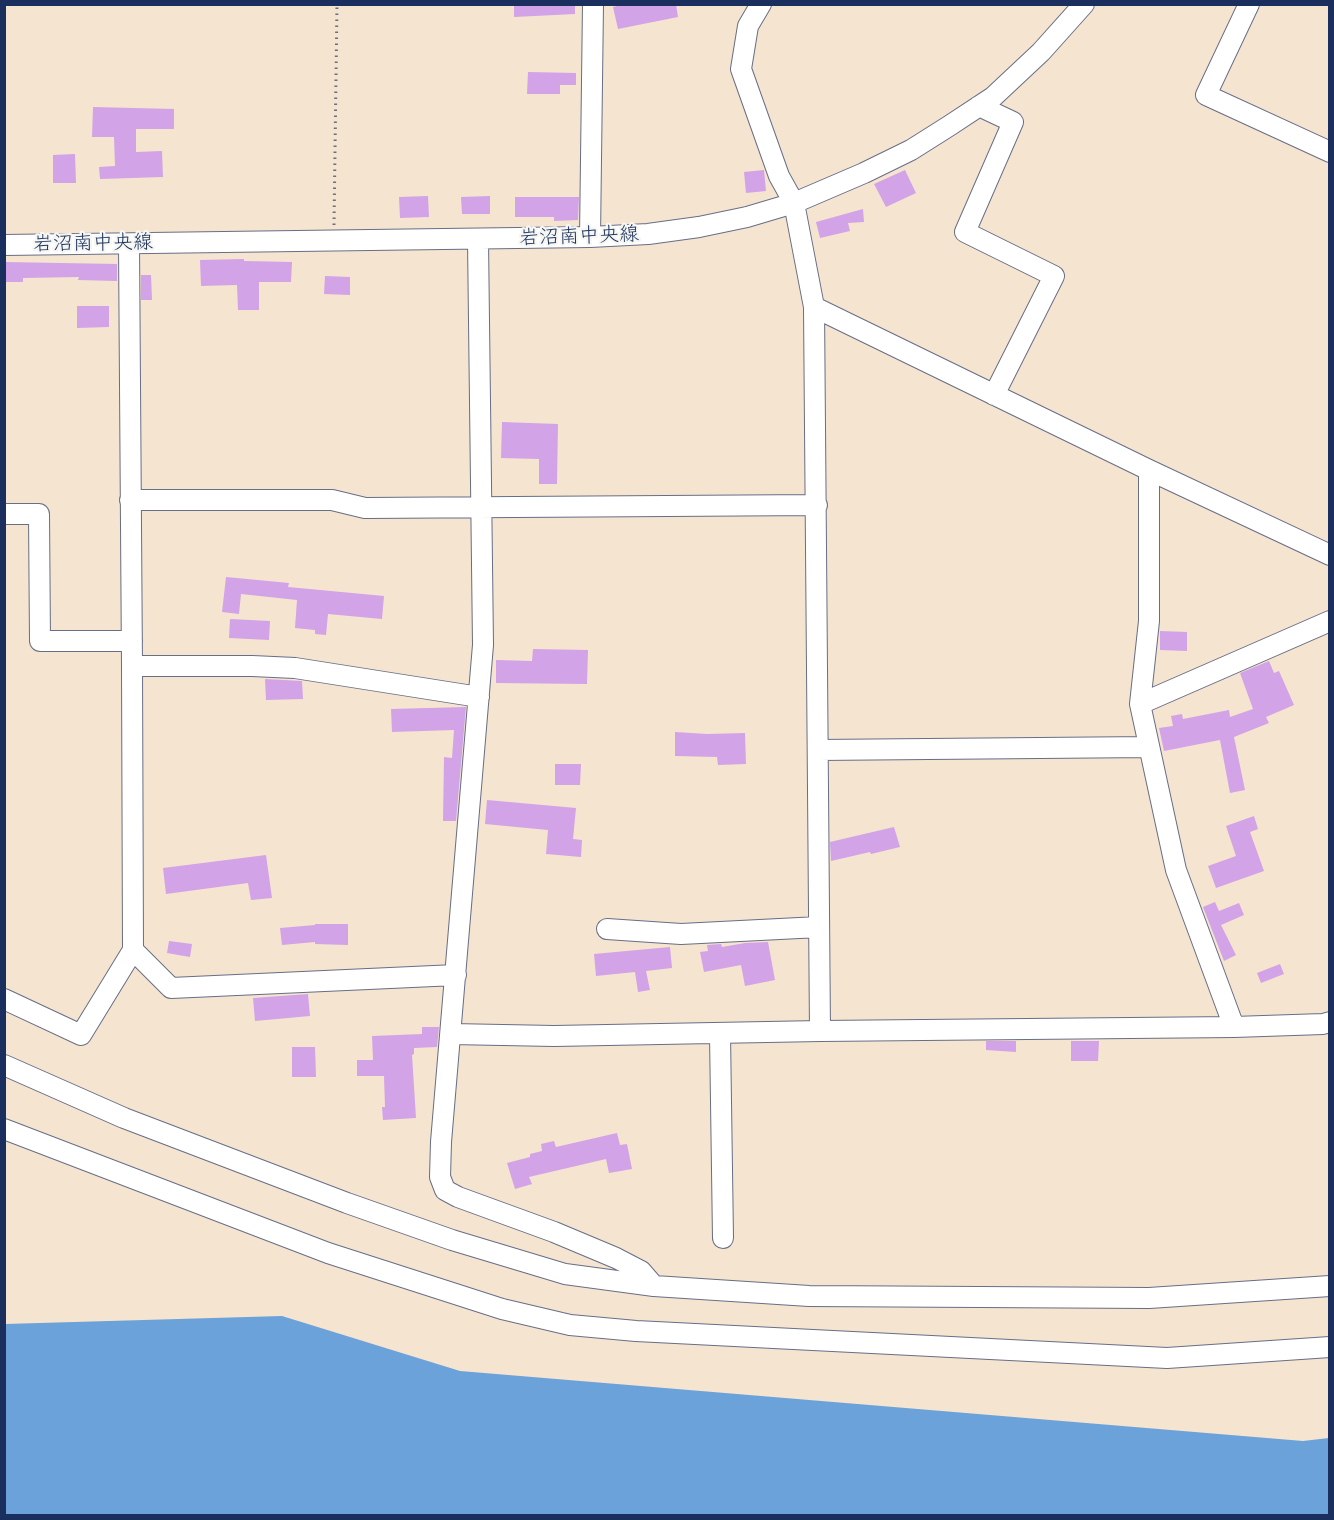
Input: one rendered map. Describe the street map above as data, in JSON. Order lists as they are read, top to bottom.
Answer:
{
  "streets": {
    "street": ["岩沼南中央線"]
  }
}
